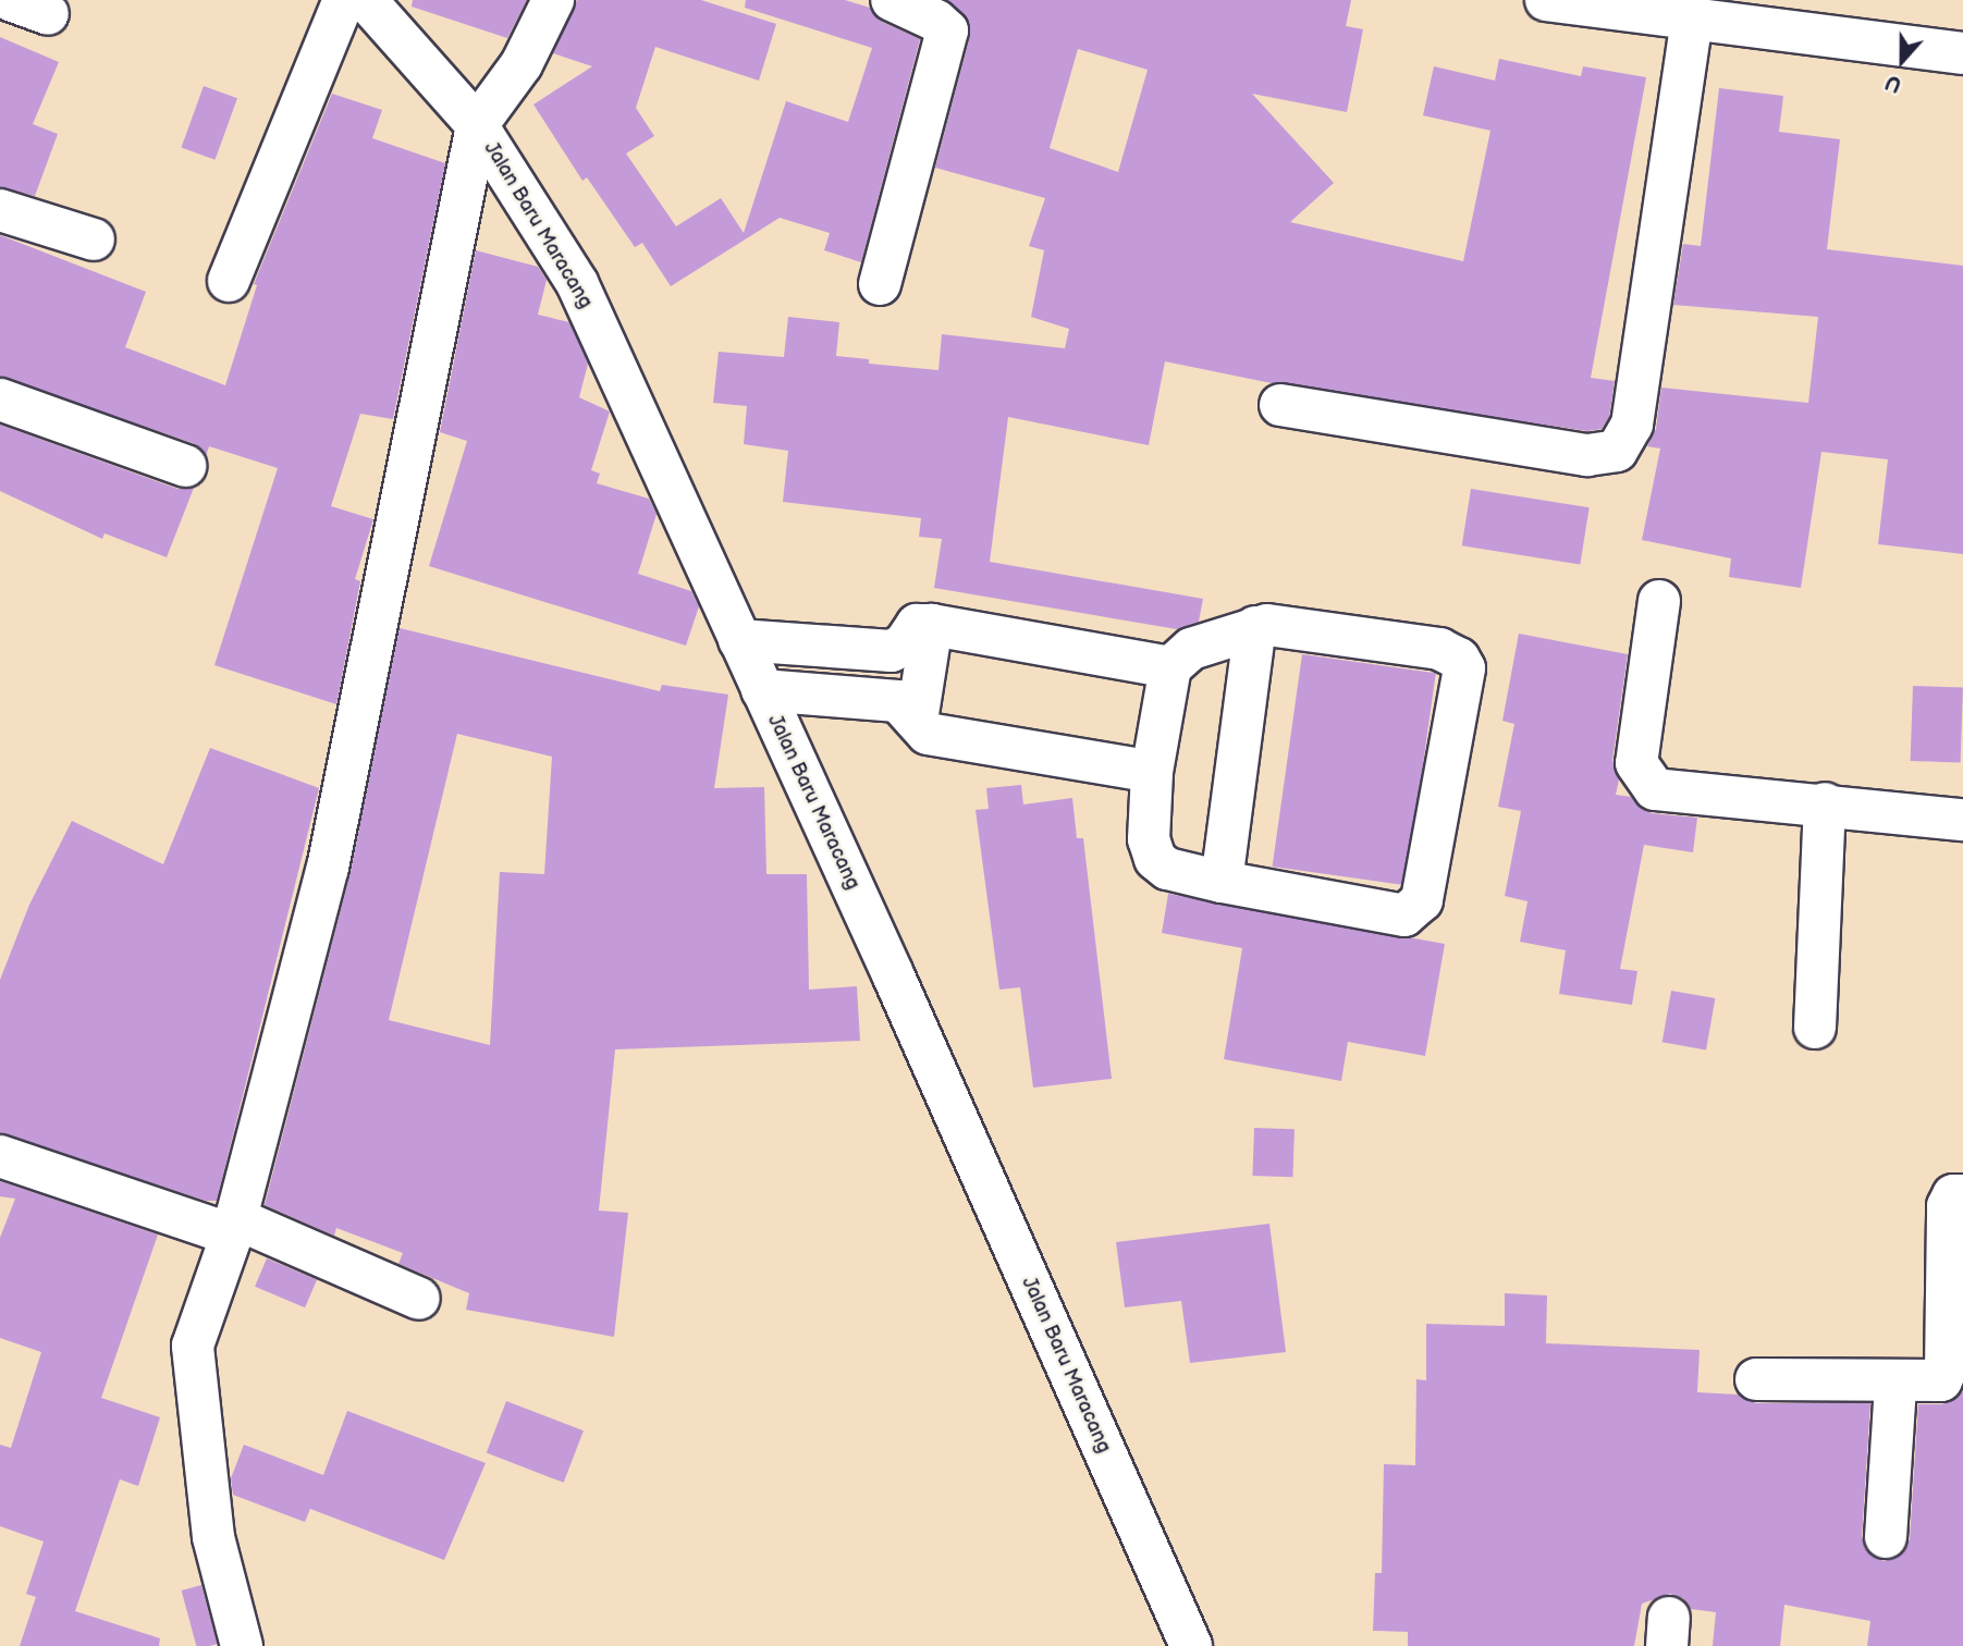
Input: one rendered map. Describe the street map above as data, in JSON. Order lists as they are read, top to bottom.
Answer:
{
  "streets": {
    "street": ["Jalan Baru Maracang"]
  },
  "north": "bottom"
}
